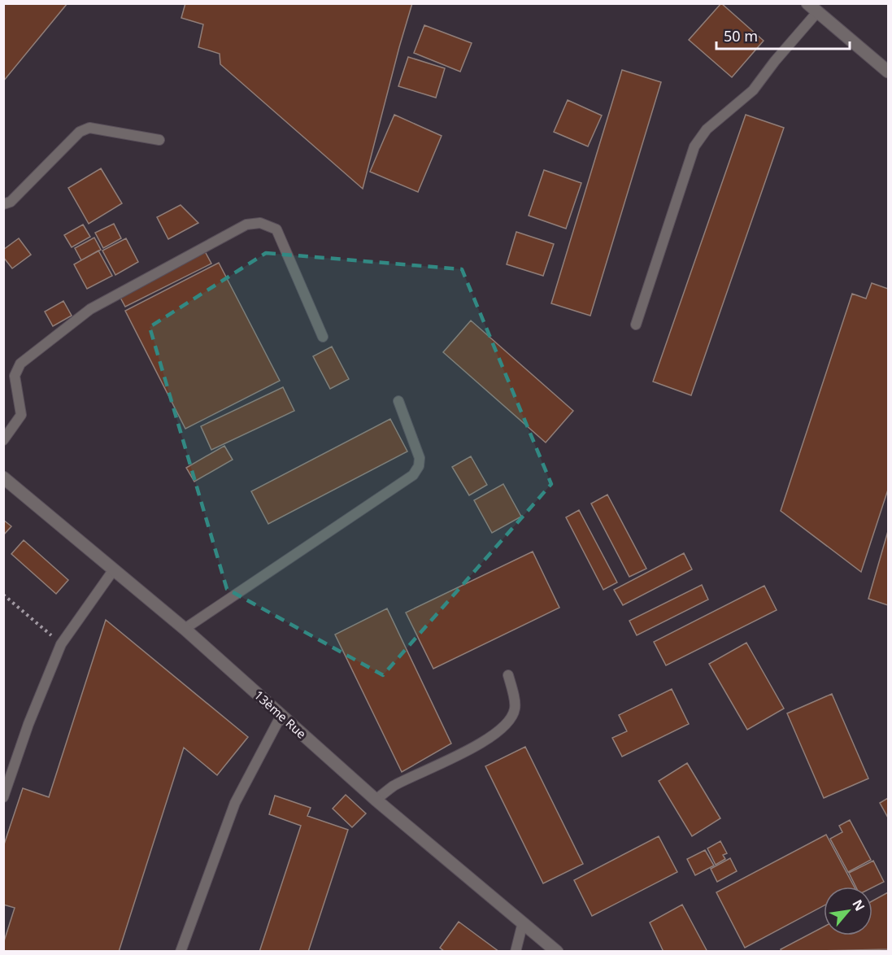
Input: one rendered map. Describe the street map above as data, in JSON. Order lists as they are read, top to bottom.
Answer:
{
  "streets": {
    "street": ["13ème Rue"]
  },
  "scale_bar": "50 m",
  "north": "top right"
}
